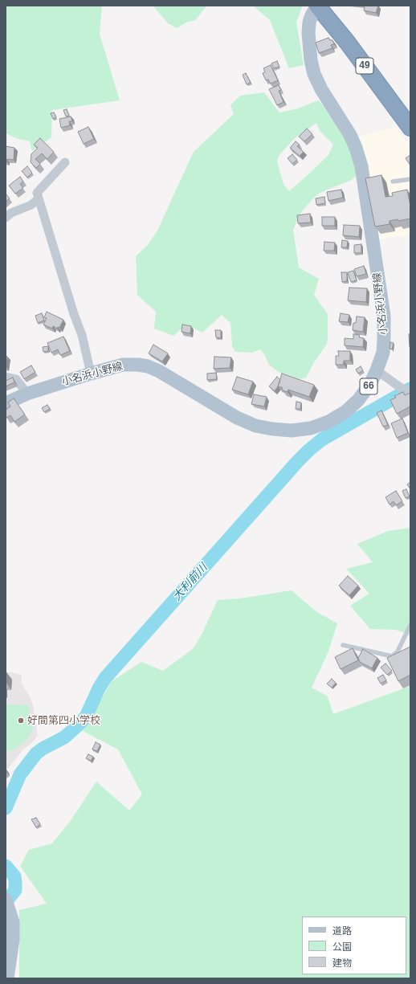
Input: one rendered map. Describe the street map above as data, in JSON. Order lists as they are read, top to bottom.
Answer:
{
  "streets": {
    "highway": ["49"],
    "main road": ["小名浜小野線", "66"]
  },
  "crossings": [
    ["49", "小名浜小野線"]
  ],
  "water": ["大利前川"],
  "places": ["好間第四小学校"],
  "legend": ["道路", "公園", "建物"]
}
